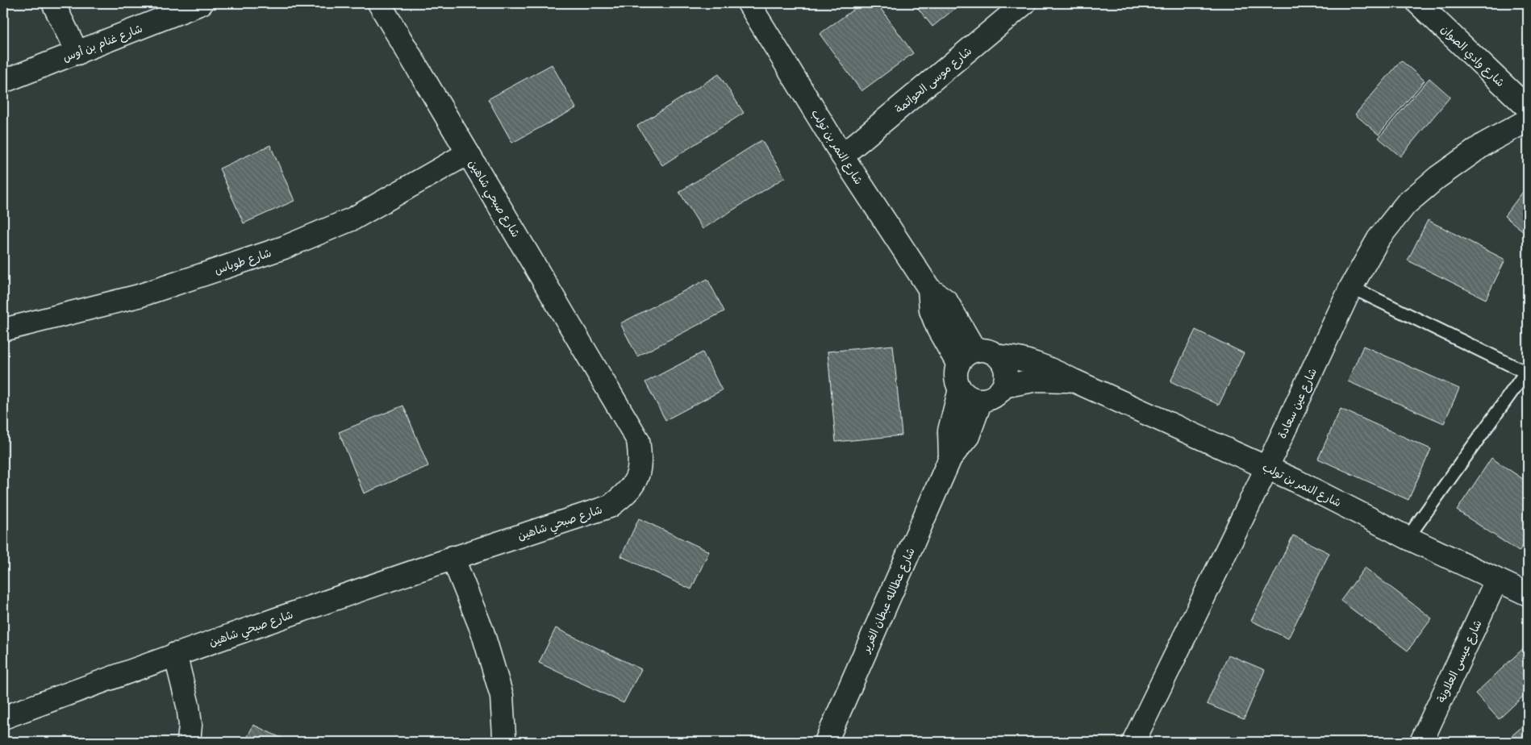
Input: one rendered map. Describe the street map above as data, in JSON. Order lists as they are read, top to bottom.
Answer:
{
  "streets": {
    "street": [
      "شارع غنام بن أوس",
      "شارع وادي الصوان",
      "شارع موسى الحواتمة",
      "شارع النمر بن تولب",
      "شارع صبحي شاهين",
      "شارع طوباس",
      "شارع عين سعادة",
      "شارع عطالله عبطان الغرير",
      "شارع عيسى العلاونة"
    ]
  },
  "crossings": [
    ["شارع موسى الحواتمة", "شارع النمر بن تولب"],
    ["شارع النمر بن تولب", "شارع عين سعادة"],
    ["شارع النمر بن تولب", "شارع عطالله عبطان الغرير"],
    ["شارع النمر بن تولب", "شارع عيسى العلاونة"],
    ["شارع صبحي شاهين", "شارع طوباس"]
  ]
}
